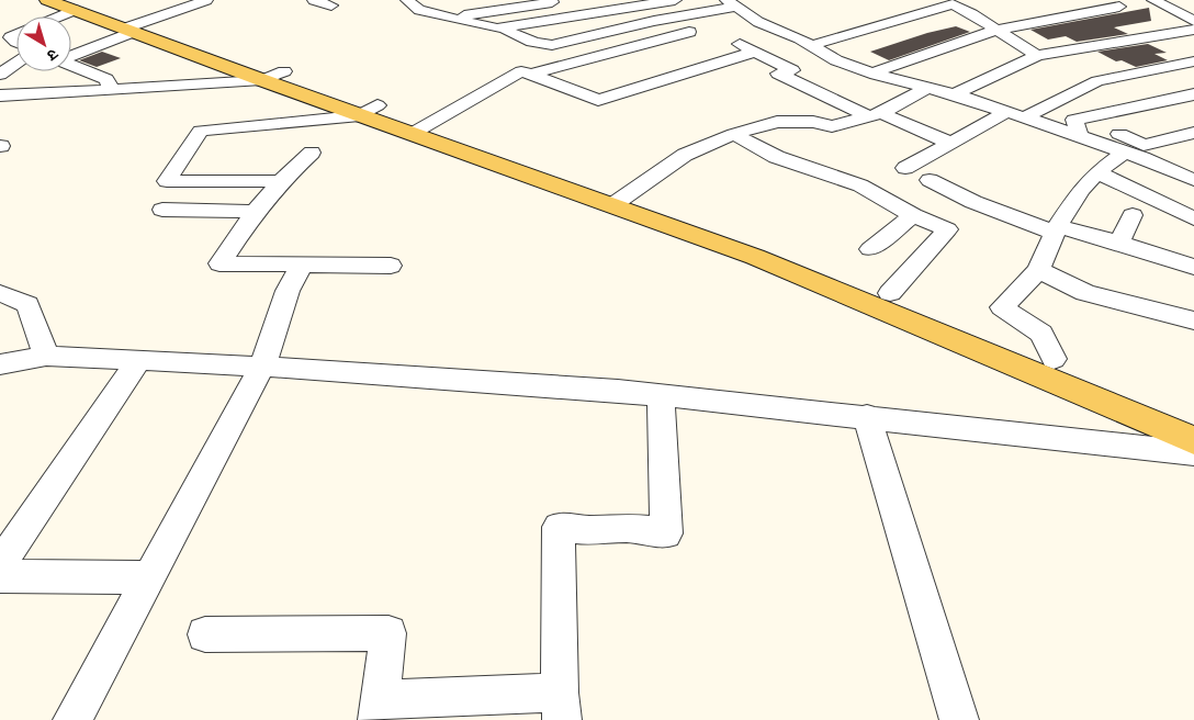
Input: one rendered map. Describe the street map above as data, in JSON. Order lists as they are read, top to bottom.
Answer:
{
  "north": "bottom right"
}
